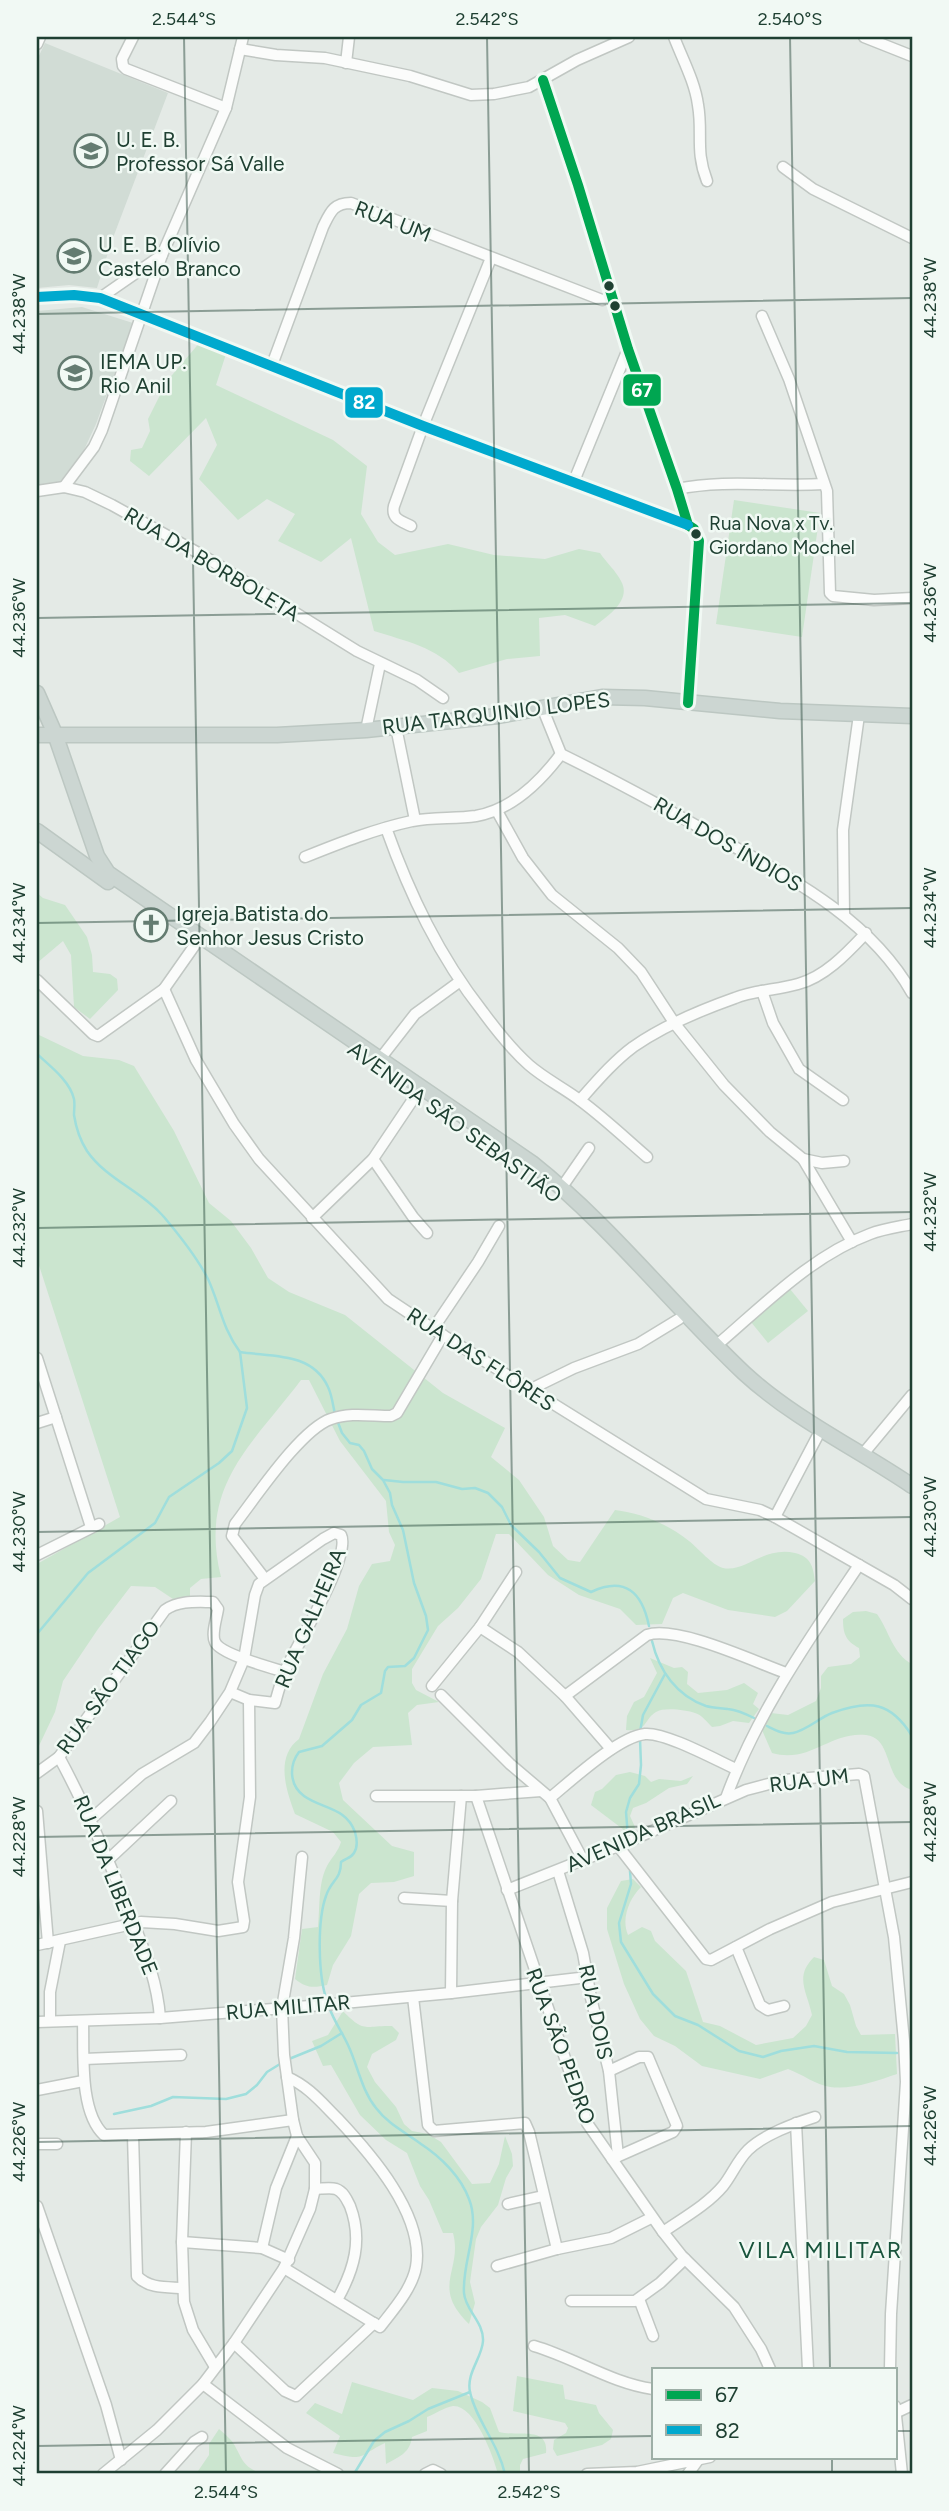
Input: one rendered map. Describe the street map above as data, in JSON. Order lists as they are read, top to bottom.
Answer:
{
  "streets": {
    "main road": ["RUA TARQUINIO LOPES", "AVENIDA SÃO SEBASTIÃO"],
    "street": [
      "RUA UM",
      "RUA DA BORBOLETA",
      "RUA DOS ÍNDIOS",
      "RUA DAS FLÔRES",
      "RUA GALHEIRA",
      "RUA SÃO TIAGO",
      "AVENIDA BRASIL",
      "RUA DA LIBERDADE",
      "RUA MILITAR",
      "RUA DOIS",
      "RUA SÃO PEDRO"
    ]
  },
  "crossings": [
    ["RUA UM", "AVENIDA BRASIL"],
    ["RUA DAS FLÔRES", "AVENIDA BRASIL"],
    ["RUA SÃO TIAGO", "RUA DA LIBERDADE"],
    ["AVENIDA BRASIL", "RUA DOIS"],
    ["AVENIDA BRASIL", "RUA SÃO PEDRO"],
    ["RUA DA LIBERDADE", "RUA MILITAR"],
    ["RUA MILITAR", "RUA DOIS"],
    ["RUA MILITAR", "RUA SÃO PEDRO"],
    ["RUA DOIS", "RUA SÃO PEDRO"]
  ],
  "districts": ["VILA MILITAR"],
  "places": {
    "school or university": ["U. E. B. Professor Sá Valle", "U. E. B. Olívio Castelo Branco", "IEMA UP. Rio Anil"],
    "other": ["Rua Nova x Tv. Giordano Mochel"],
    "church": ["Igreja Batista do Senhor Jesus Cristo"]
  },
  "lines": ["transit line 67", "transit line 82"],
  "legend": ["67", "82"],
  "coordinates": [
    "2.544°S",
    "2.542°S",
    "2.540°S",
    "44.238°W",
    "44.236°W",
    "44.234°W",
    "44.232°W",
    "44.230°W",
    "44.228°W",
    "44.226°W",
    "44.224°W"
  ]
}
